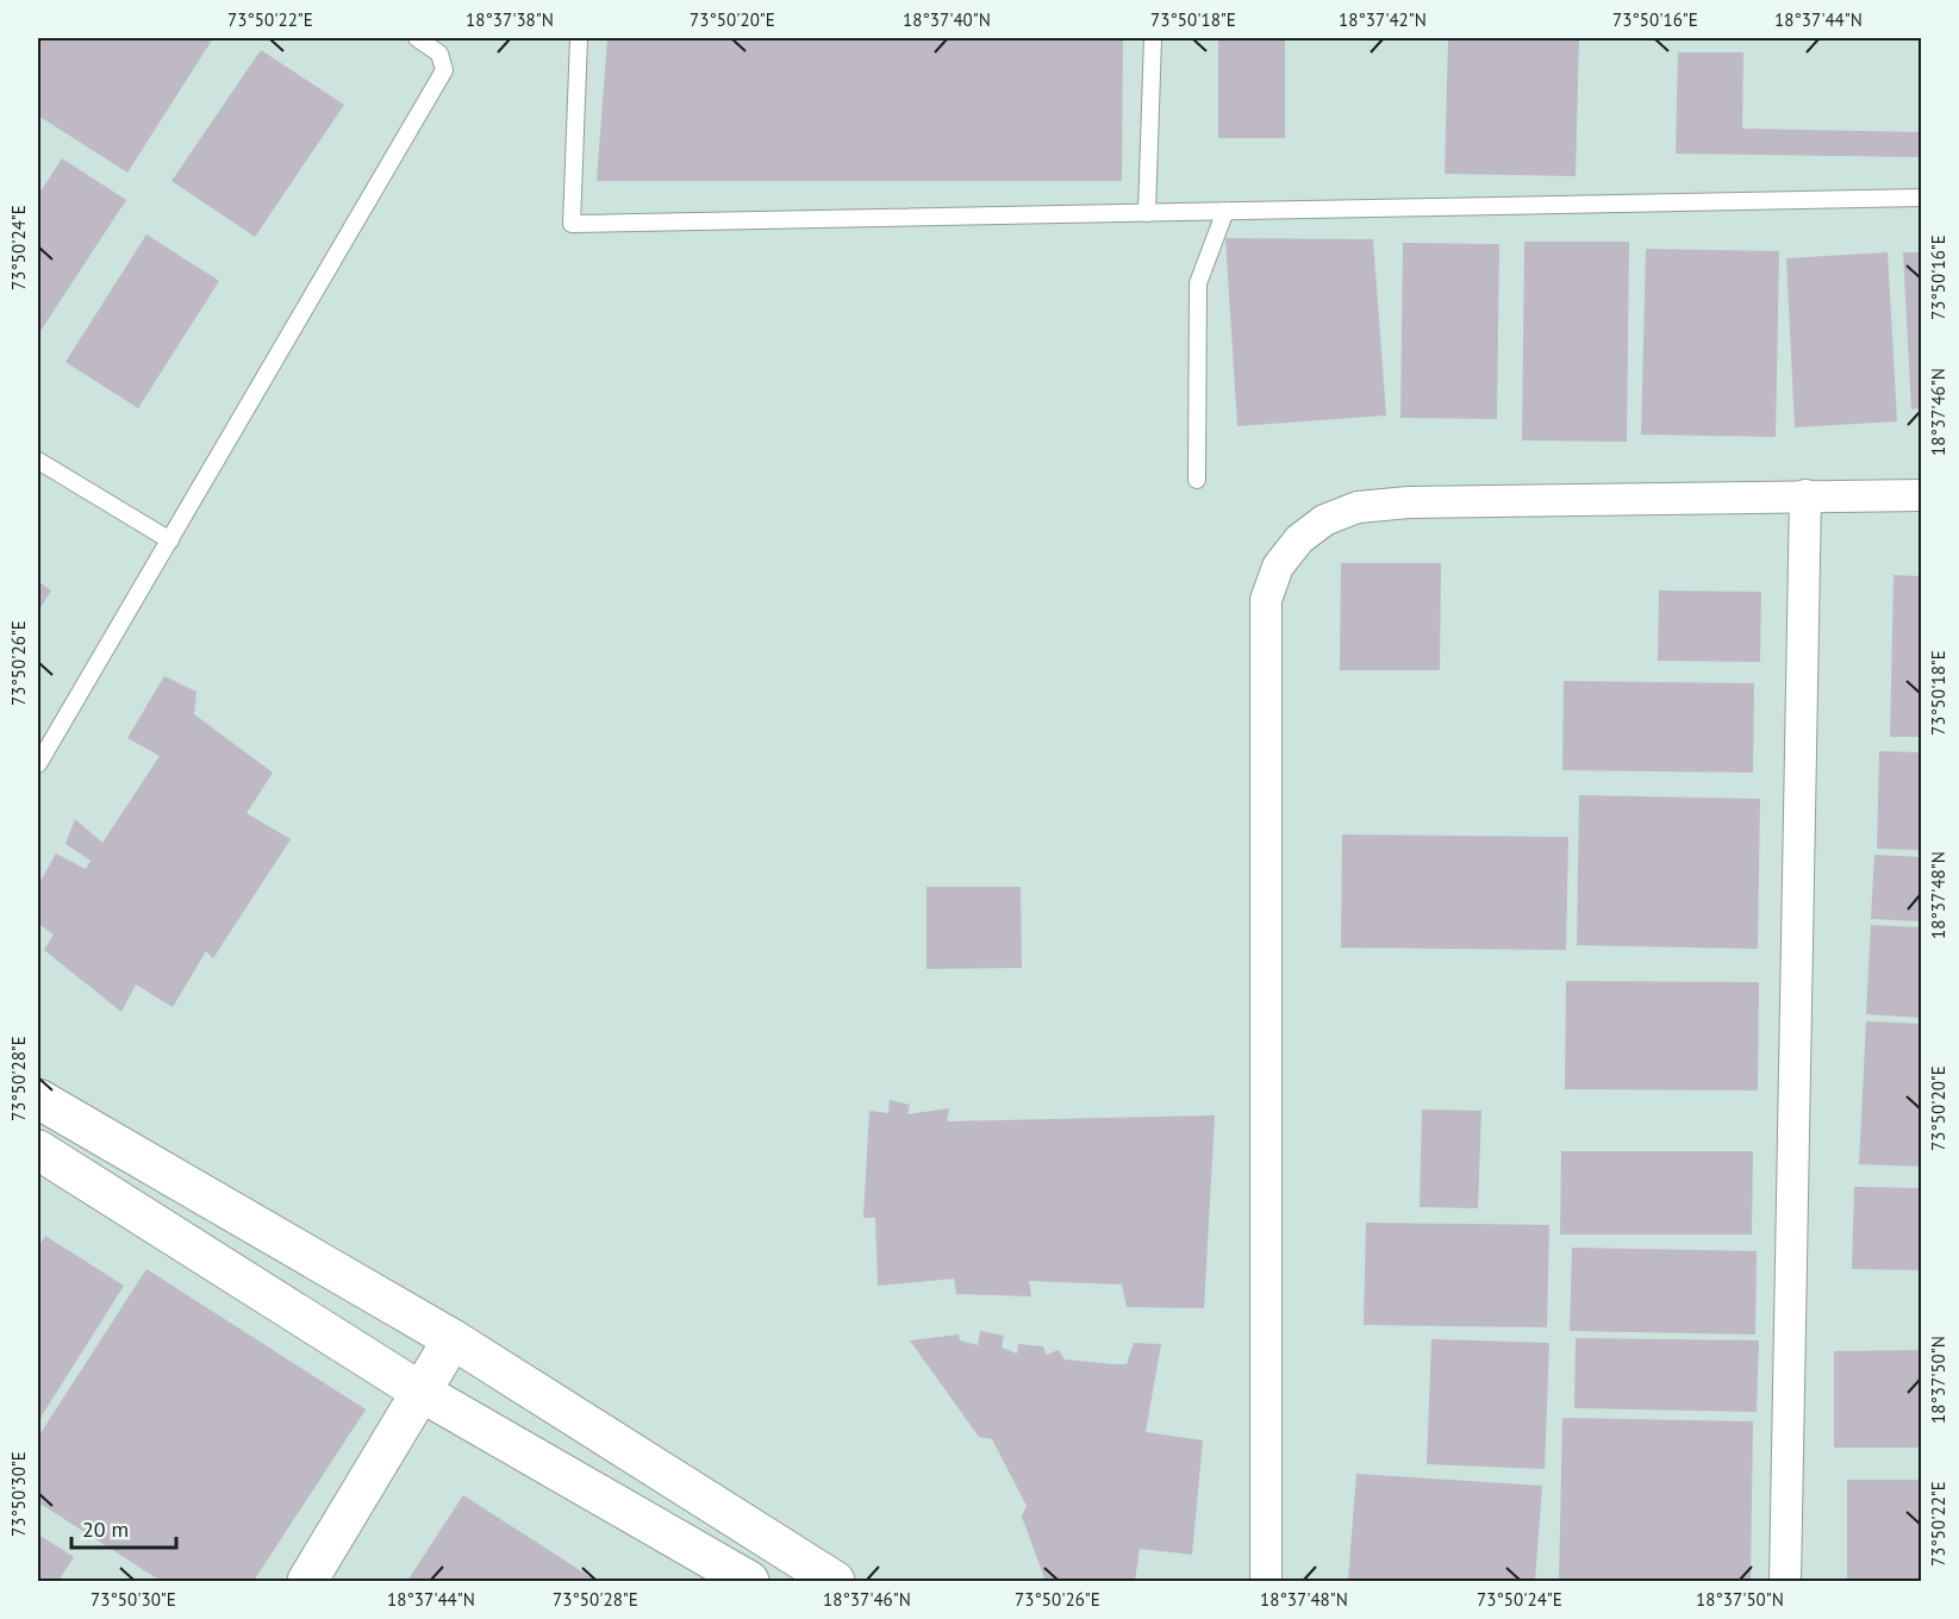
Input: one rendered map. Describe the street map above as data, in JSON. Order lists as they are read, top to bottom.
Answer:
{
  "scale_bar": "20 m",
  "coordinates": [
    "73°50'22\"E",
    "18°37'38\"N",
    "73°50'20\"E",
    "18°37'40\"N",
    "73°50'18\"E",
    "18°37'42\"N",
    "73°50'16\"E",
    "18°37'44\"N",
    "73°50'24\"E",
    "18°37'46\"N",
    "73°50'26\"E",
    "18°37'48\"N",
    "73°50'28\"E",
    "18°37'50\"N",
    "73°50'30\"E"
  ]
}
